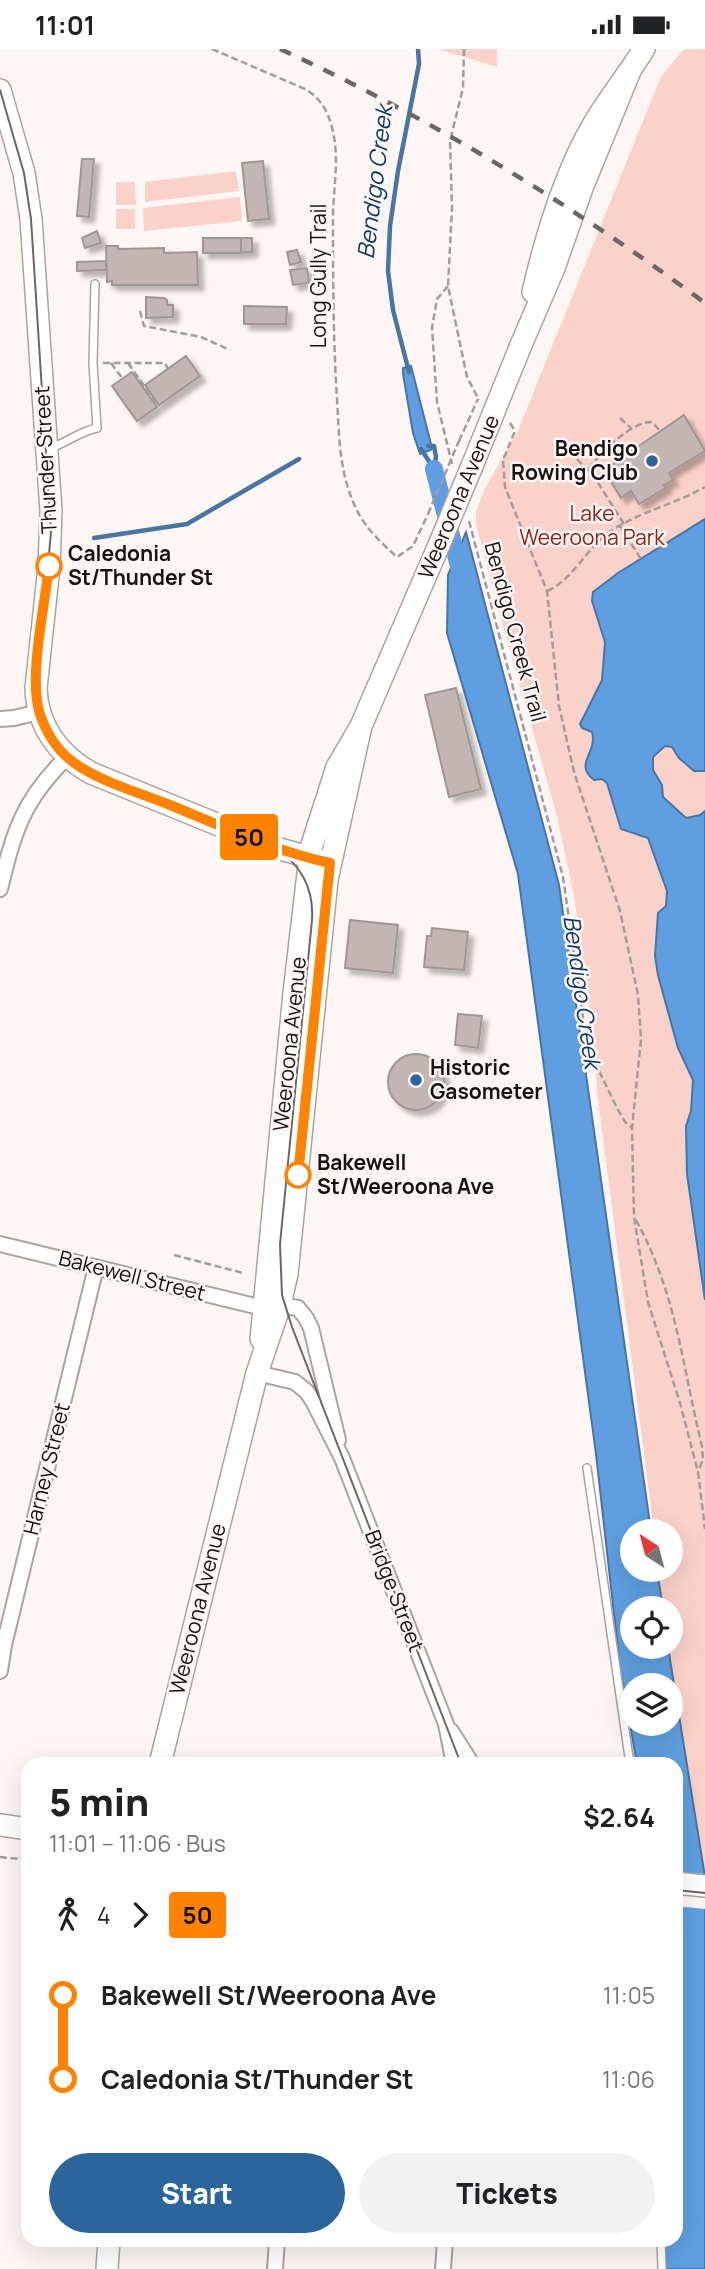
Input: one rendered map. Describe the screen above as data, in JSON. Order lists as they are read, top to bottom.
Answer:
{
  "streets": {
    "main road": ["Thunder Street", "Weeroona Avenue"],
    "street": ["Bakewell Street", "Harney Street", "Bridge Street"],
    "path": ["Long Gully Trail", "Bendigo Creek Trail"]
  },
  "crossings": [
    ["Weeroona Avenue", "Bakewell Street"],
    ["Weeroona Avenue", "Bridge Street"],
    ["Bakewell Street", "Harney Street"],
    ["Bakewell Street", "Bridge Street"]
  ],
  "water": ["Bendigo Creek"],
  "parks": ["Lake Weeroona Park"],
  "places": [
    "Bendigo Rowing Club",
    "Caledonia St/Thunder St",
    "Historic Gasometer",
    "Bakewell St/Weeroona Ave"
  ],
  "lines": ["bus line 50"],
  "north": "top left",
  "page": {
    "status": "11:01",
    "on_map": "50",
    "heading": ["5 min", "11:01 – 11:06 · Bus", "$2.64"],
    "legs": ["4", "50"],
    "list": [
      {
        "name": "Bakewell St/Weeroona Ave",
        "value": "11:05"
      },
      {
        "name": "Caledonia St/Thunder St",
        "value": "11:06"
      }
    ],
    "buttons": ["Start", "Tickets"]
  }
}
